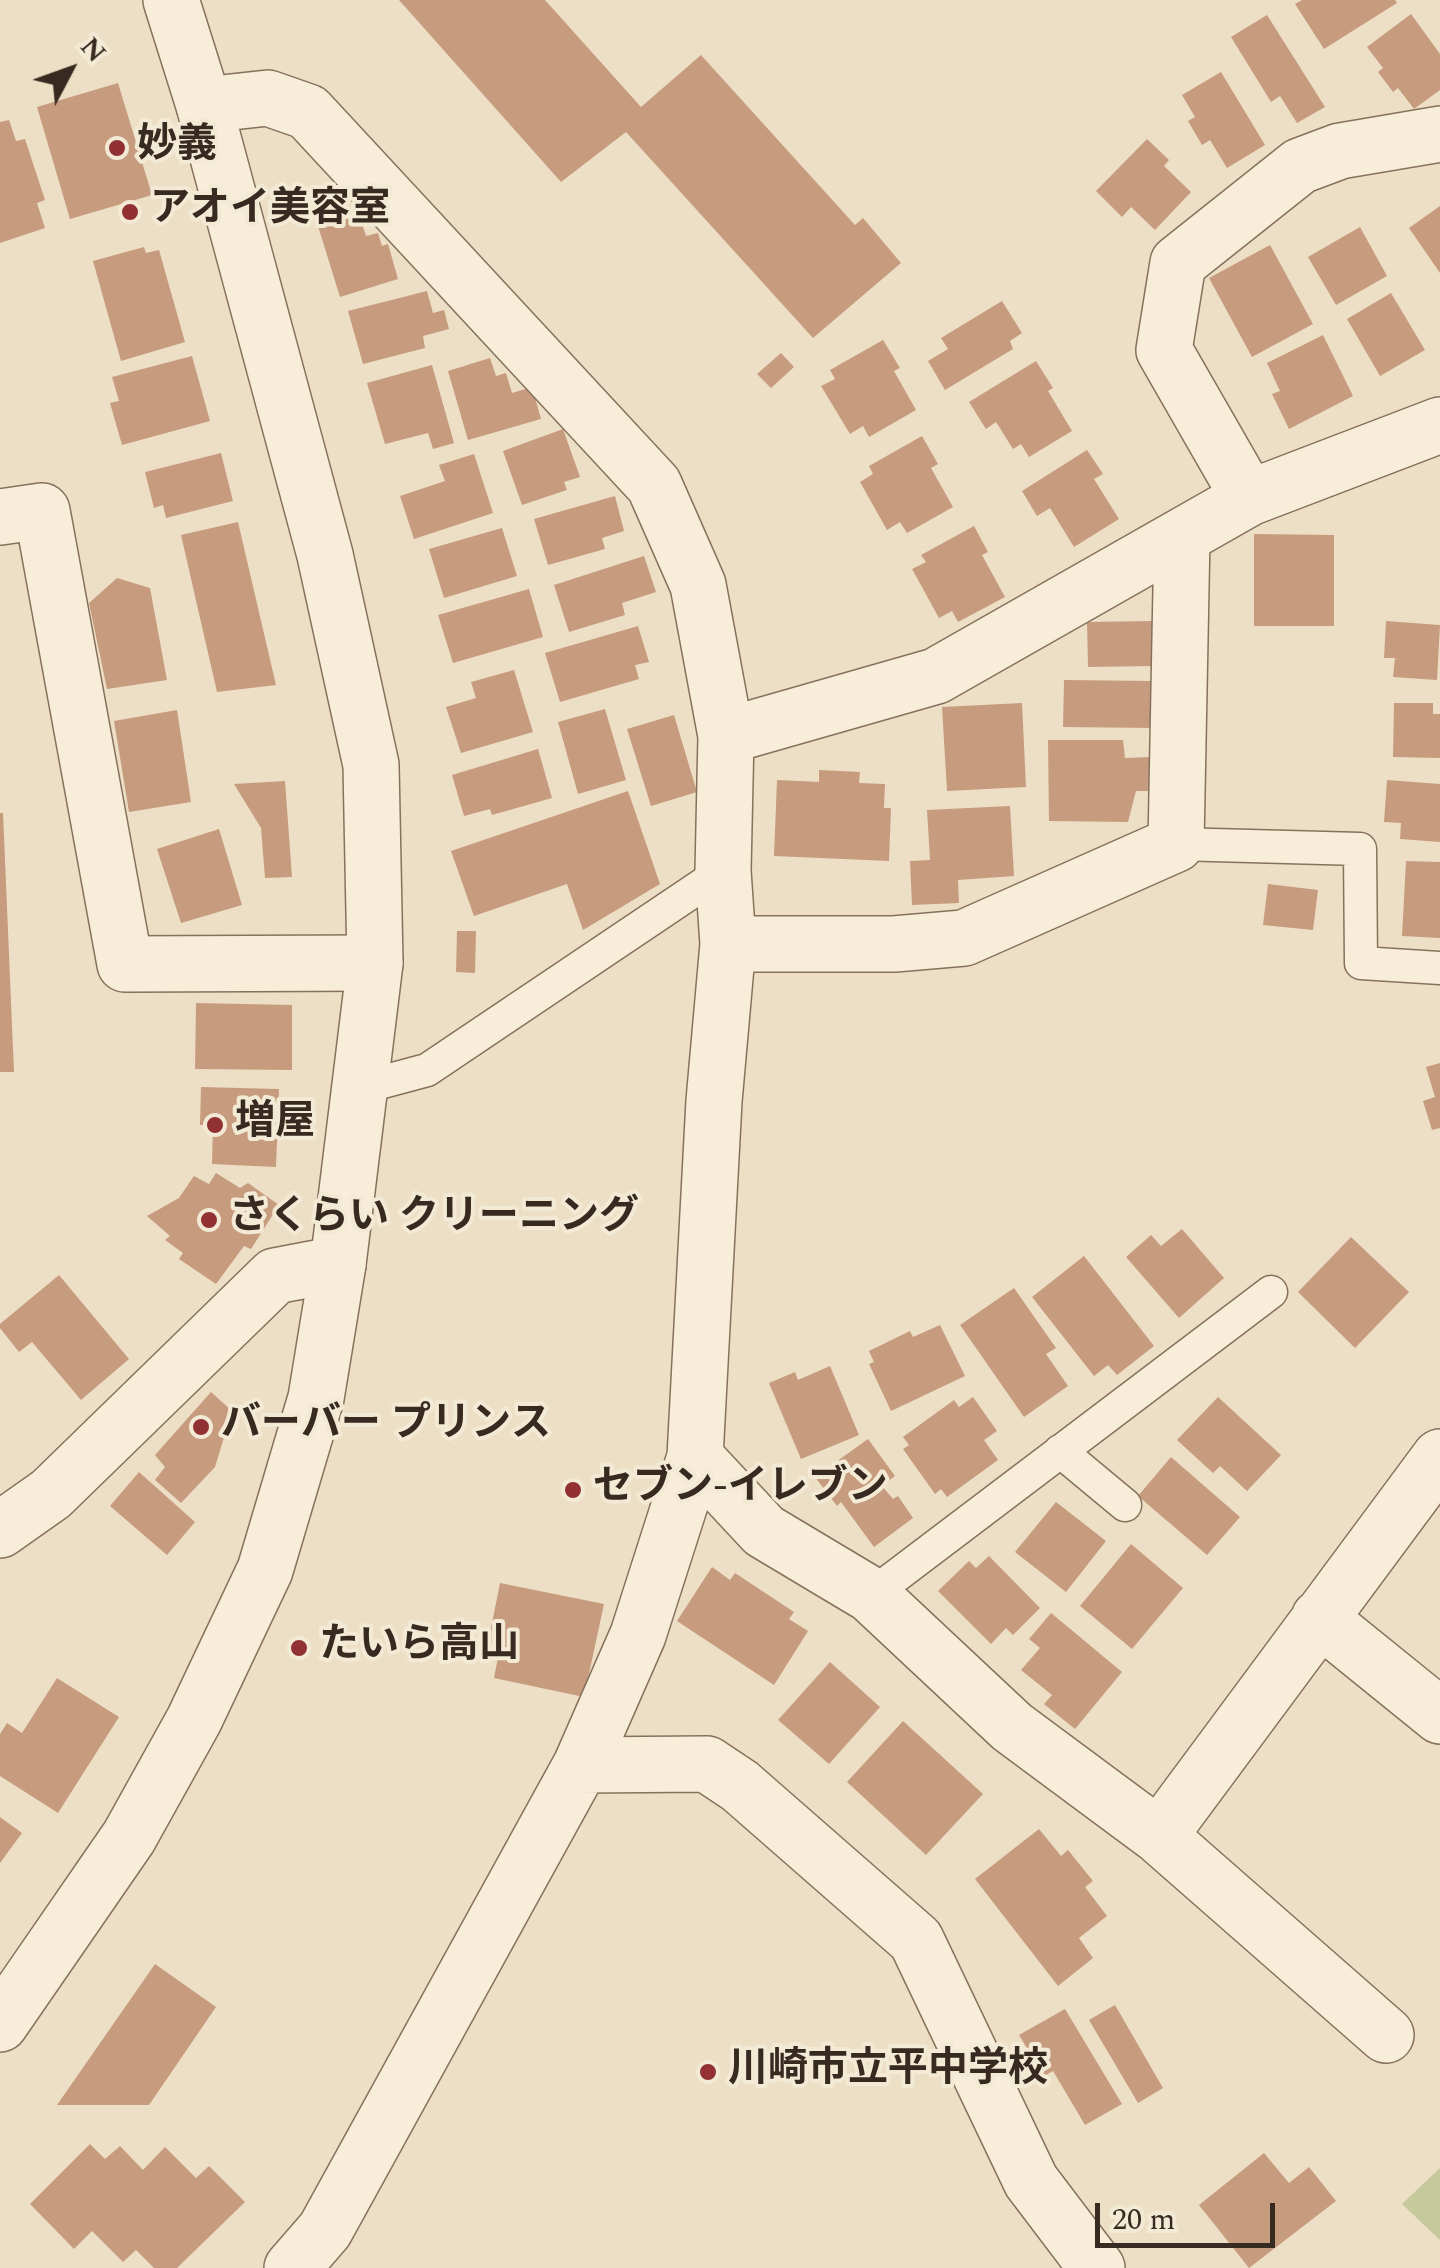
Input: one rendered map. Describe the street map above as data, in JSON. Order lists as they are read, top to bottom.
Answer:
{
  "places": [
    "妙義",
    "アオイ美容室",
    "増屋",
    "さくらい クリーニング",
    "バーバー プリンス",
    "セブン-イレブン",
    "たいら高山",
    "川崎市立平中学校"
  ],
  "scale_bar": "20 m",
  "north": "top right"
}
